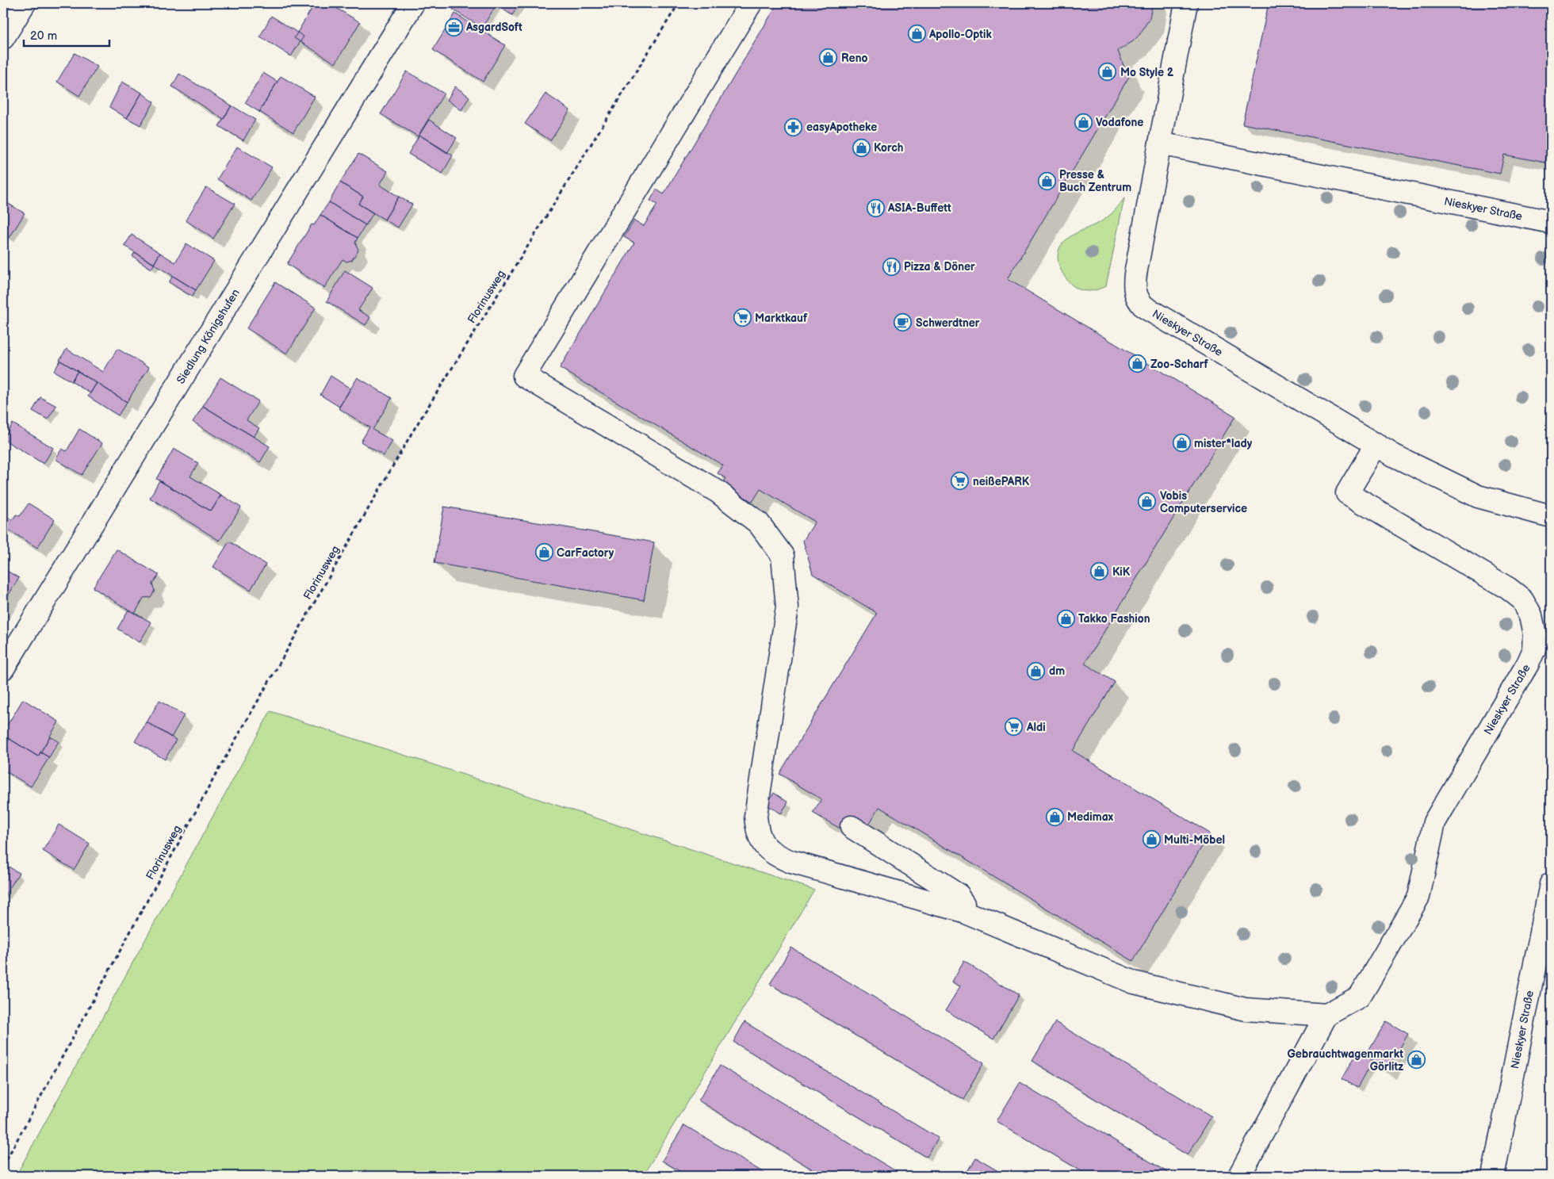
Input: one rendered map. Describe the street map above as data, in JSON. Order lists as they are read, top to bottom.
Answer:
{
  "streets": {
    "street": ["Nieskyer Straße", "Siedlung Königshufen"],
    "path": ["Florinusweg"]
  },
  "places": {
    "office": ["AsgardSoft"],
    "shop": [
      "Apollo-Optik",
      "Reno",
      "Mo Style 2",
      "Vodafone",
      "Korch",
      "Presse & Buch Zentrum",
      "Zoo-Scharf",
      "mister*lady",
      "Vobis Computerservice",
      "CarFactory",
      "KiK",
      "Takko Fashion",
      "dm",
      "Medimax",
      "Multi-Möbel",
      "Gebrauchtwagenmarkt Görlitz"
    ],
    "pharmacy": ["easyApotheke"],
    "restaurant": ["ASIA-Buffett", "Pizza & Döner"],
    "supermarket": ["Marktkauf", "neißePARK", "Aldi"],
    "cafe": ["Schwerdtner"]
  },
  "scale_bar": "20 m"
}
